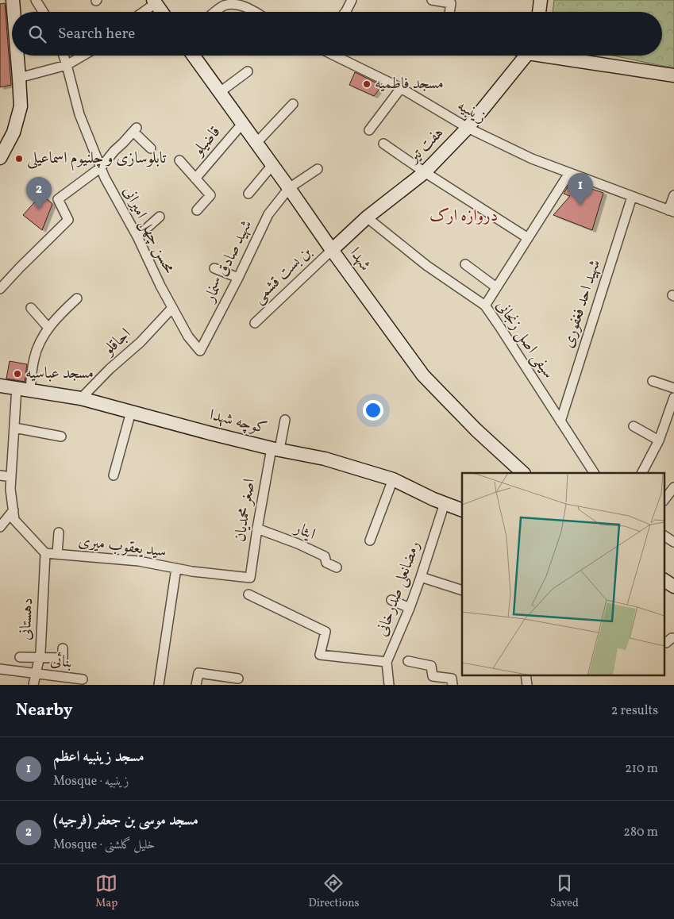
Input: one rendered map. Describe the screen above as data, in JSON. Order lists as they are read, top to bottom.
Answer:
{
  "streets": {
    "street": [
      "زینبیه",
      "قاضیلو",
      "هفت تیر",
      "محسن چهل امیرانی",
      "شهدا",
      "شهید صادق سنمار",
      "بن بست قشمی",
      "شهید احد فغفوری",
      "سیفی اصل زنجانی",
      "اجاقلو",
      "کوچه شهدا",
      "اصغر محمدیان",
      "ایثار",
      "سید یعقوب میری",
      "رمضانعلی صدرخانی",
      "دهستانی",
      "بنائی"
    ]
  },
  "crossings": [
    ["زینبیه", "هفت تیر"],
    ["زینبیه", "شهید احد فغفوری"],
    ["قاضیلو", "شهدا"],
    ["هفت تیر", "شهدا"],
    ["هفت تیر", "بن بست قشمی"],
    ["هفت تیر", "سیفی اصل زنجانی"],
    ["محسن چهل امیرانی", "شهید صادق سنمار"],
    ["محسن چهل امیرانی", "اجاقلو"],
    ["شهدا", "شهید صادق سنمار"],
    ["شهدا", "بن بست قشمی"],
    ["شهید احد فغفوری", "سیفی اصل زنجانی"],
    ["اجاقلو", "کوچه شهدا"],
    ["کوچه شهدا", "اصغر محمدیان"],
    ["کوچه شهدا", "رمضانعلی صدرخانی"],
    ["اصغر محمدیان", "ایثار"],
    ["اصغر محمدیان", "سید یعقوب میری"],
    ["سید یعقوب میری", "دهستانی"],
    ["دهستانی", "بنائی"]
  ],
  "districts": ["دروازه ارک"],
  "places": ["مسجد فاطمیه", "تابلوسازی و چلنیوم اسماعیلی", "مسجد عباسیه"],
  "page": {
    "search": "Search here",
    "pins": ["1", "2"],
    "heading": ["Nearby", "2 results"],
    "list": [
      {
        "mark": "1",
        "name": "مسجد زینبیه اعظم",
        "note": "Mosque · زینبیه",
        "value": "210 m"
      },
      {
        "mark": "2",
        "name": "مسجد موسی بن جعفر (فرجیه)",
        "note": "Mosque · خلیل گلشنی",
        "value": "280 m"
      }
    ],
    "nav": ["Map", "Directions", "Saved"]
  }
}
